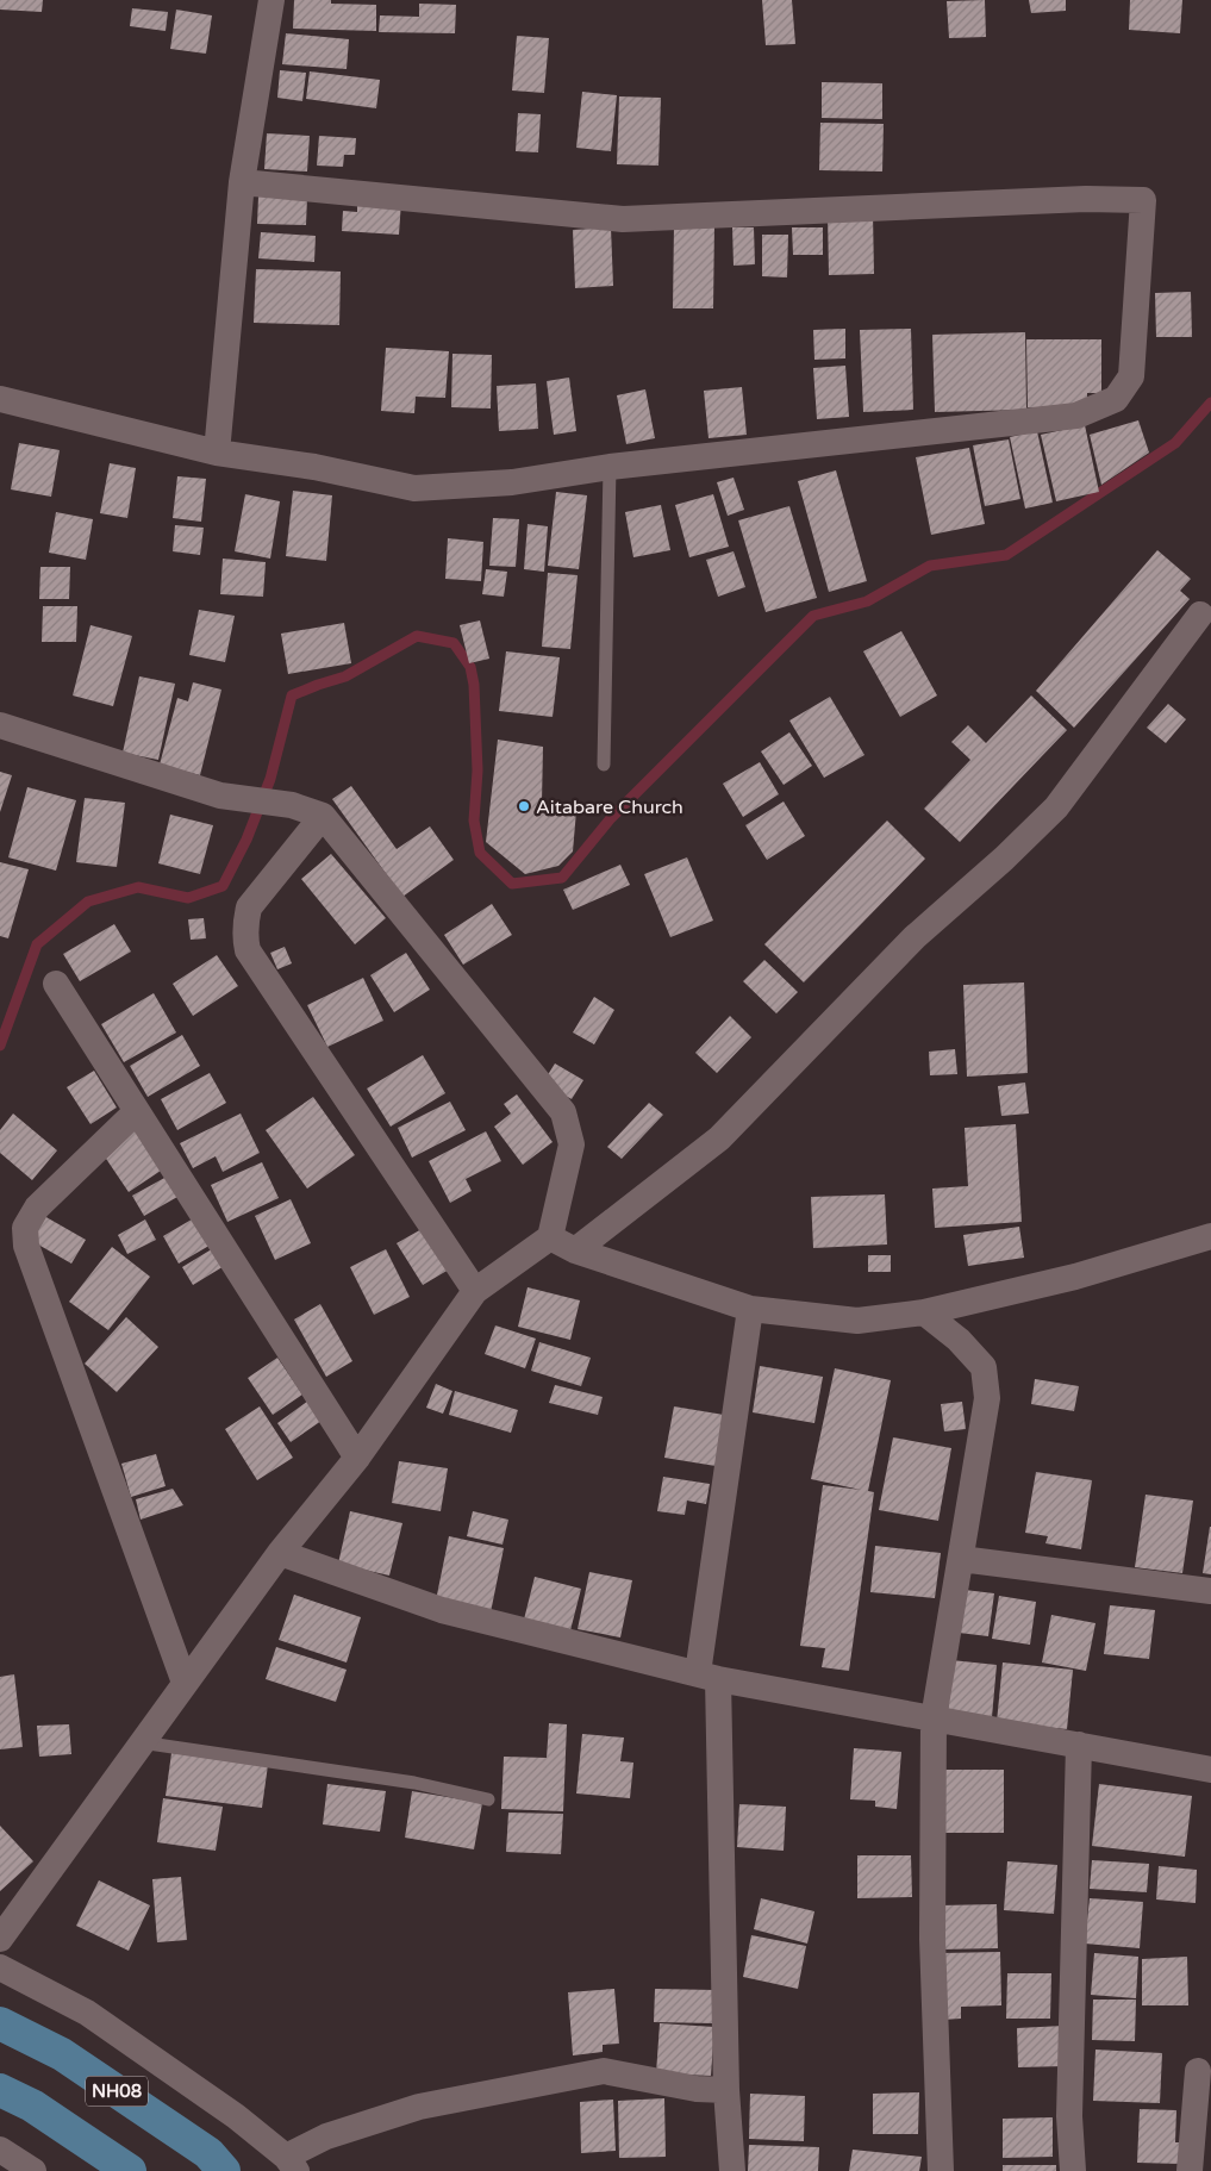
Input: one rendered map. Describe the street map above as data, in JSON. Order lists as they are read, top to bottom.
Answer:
{
  "streets": {
    "main road": ["NH08"]
  },
  "places": ["Aitabare Church"]
}
